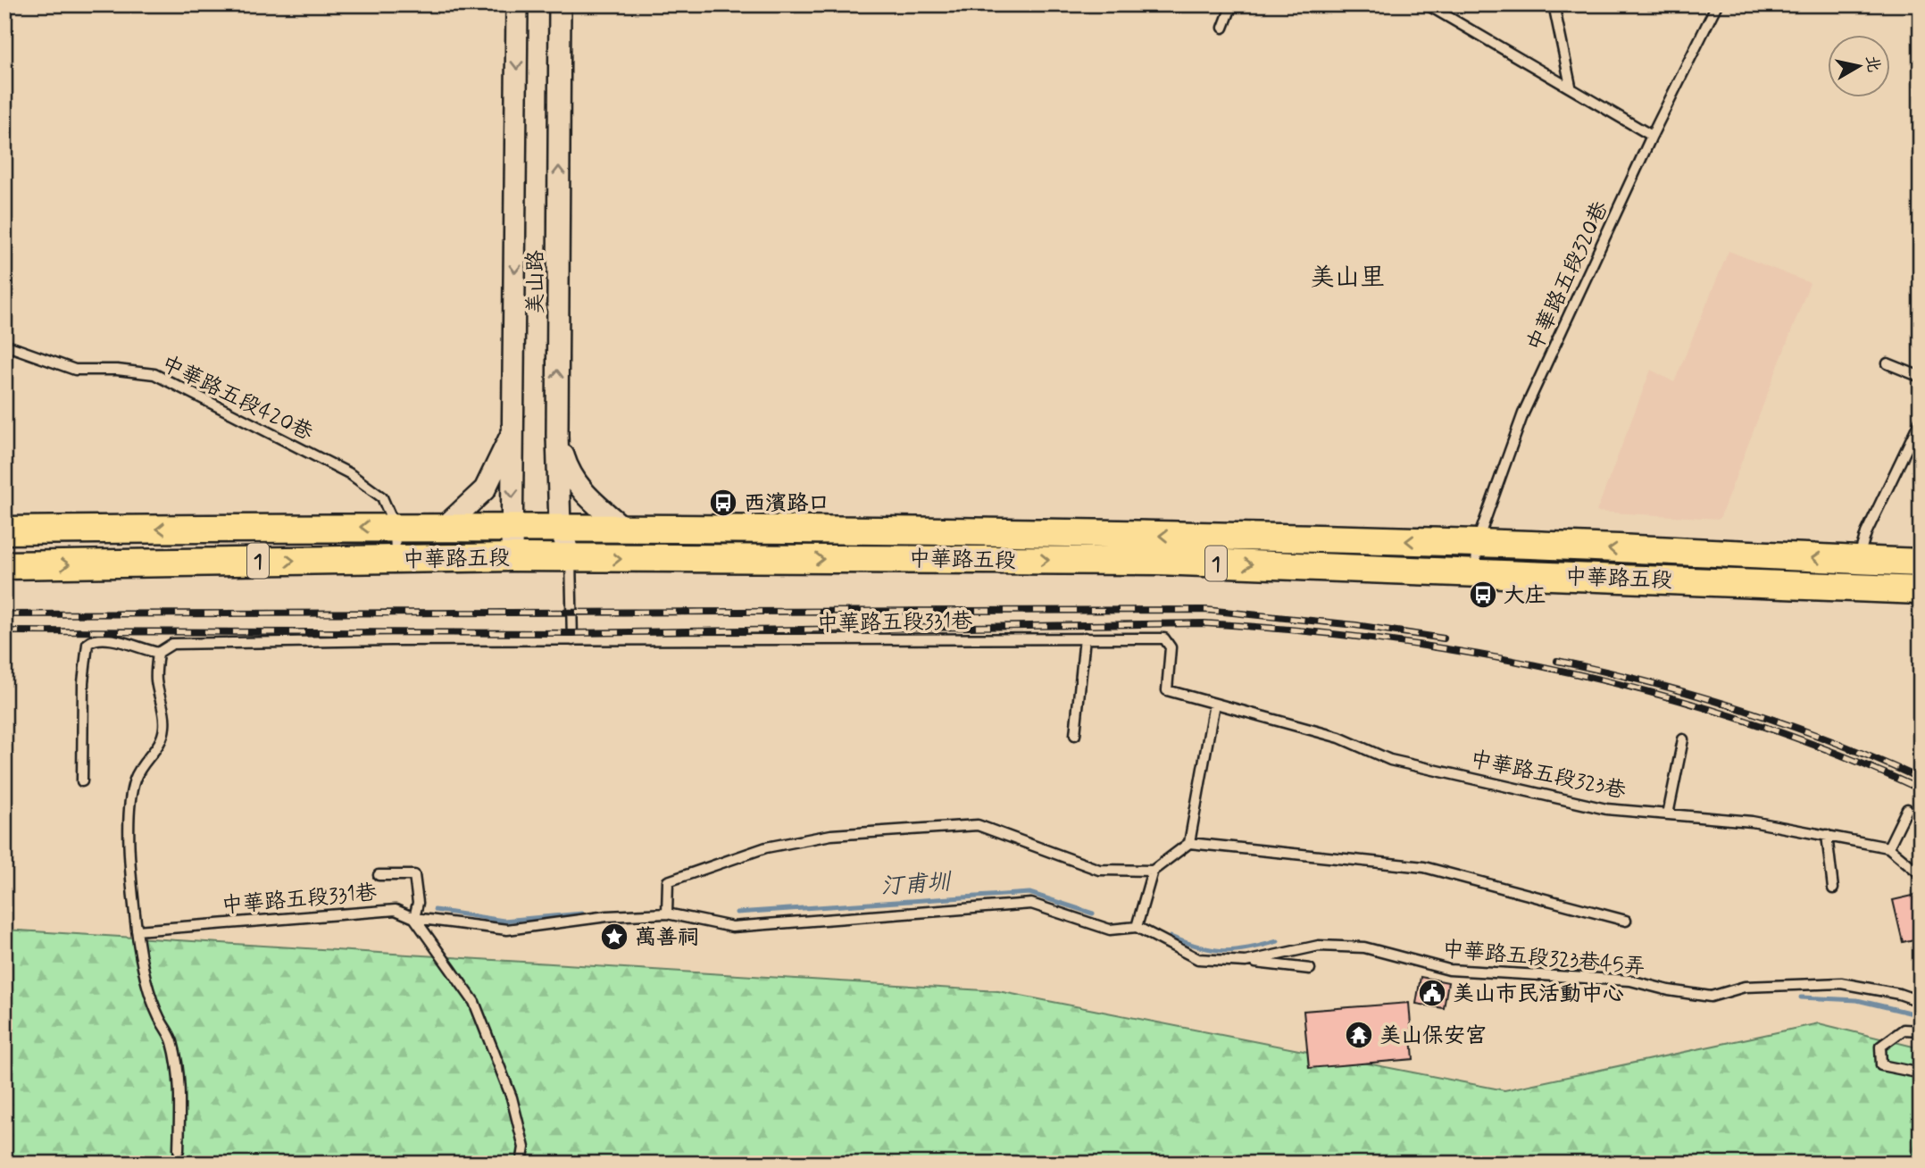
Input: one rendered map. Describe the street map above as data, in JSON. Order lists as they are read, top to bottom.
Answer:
{
  "streets": {
    "main road": ["中華路五段", "1"],
    "street": ["美山路"],
    "lane": [
      "中華路五段320巷",
      "中華路五段420巷",
      "中華路五段331巷",
      "中華路五段323巷",
      "中華路五段323巷45弄"
    ]
  },
  "crossings": [
    ["中華路五段320巷", "中華路五段"],
    ["美山路", "中華路五段"],
    ["中華路五段420巷", "中華路五段"],
    ["中華路五段331巷", "中華路五段323巷"]
  ],
  "districts": ["美山里"],
  "water": ["汀甫圳"],
  "places": {
    "bus stop": ["西濱路口", "大庄"],
    "place": ["萬善祠"],
    "public building": ["美山市民活動中心"],
    "temple": ["美山保安宮"]
  },
  "north": "right"
}
